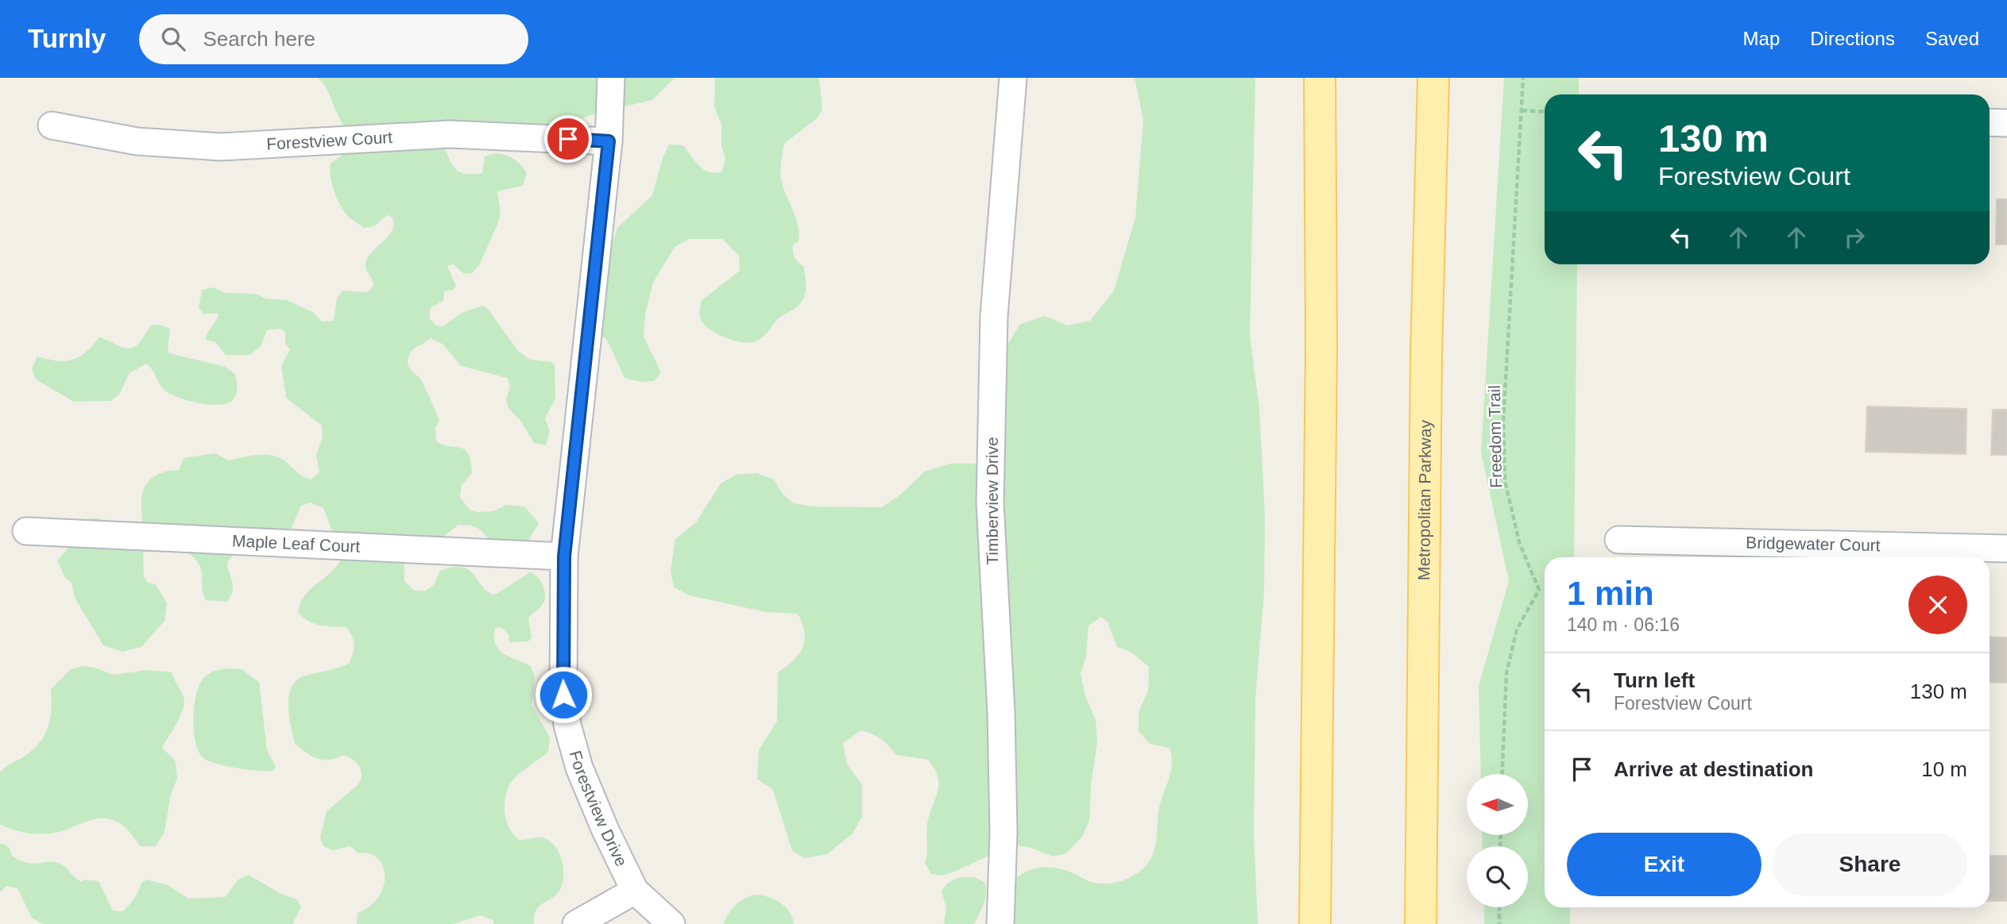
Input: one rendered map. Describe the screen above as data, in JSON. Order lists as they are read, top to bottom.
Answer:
{
  "streets": {
    "main road": ["Metropolitan Parkway"],
    "street": [
      "Forestview Court",
      "Timberview Drive",
      "Maple Leaf Court",
      "Bridgewater Court",
      "Forestview Drive"
    ],
    "path": ["Freedom Trail"]
  },
  "crossings": [
    ["Forestview Court", "Forestview Drive"],
    ["Maple Leaf Court", "Forestview Drive"]
  ],
  "north": "left",
  "page": {
    "header": "Turnly",
    "search": "Search here",
    "nav": ["Map", "Directions", "Saved"],
    "turn": ["130 m", "Forestview Court"],
    "heading": ["1 min", "140 m · 06:16"],
    "list": [
      {
        "name": "Turn left",
        "note": "Forestview Court",
        "value": "130 m"
      },
      {
        "name": "Arrive at destination",
        "value": "10 m"
      }
    ],
    "buttons": ["Exit", "Share"]
  }
}
